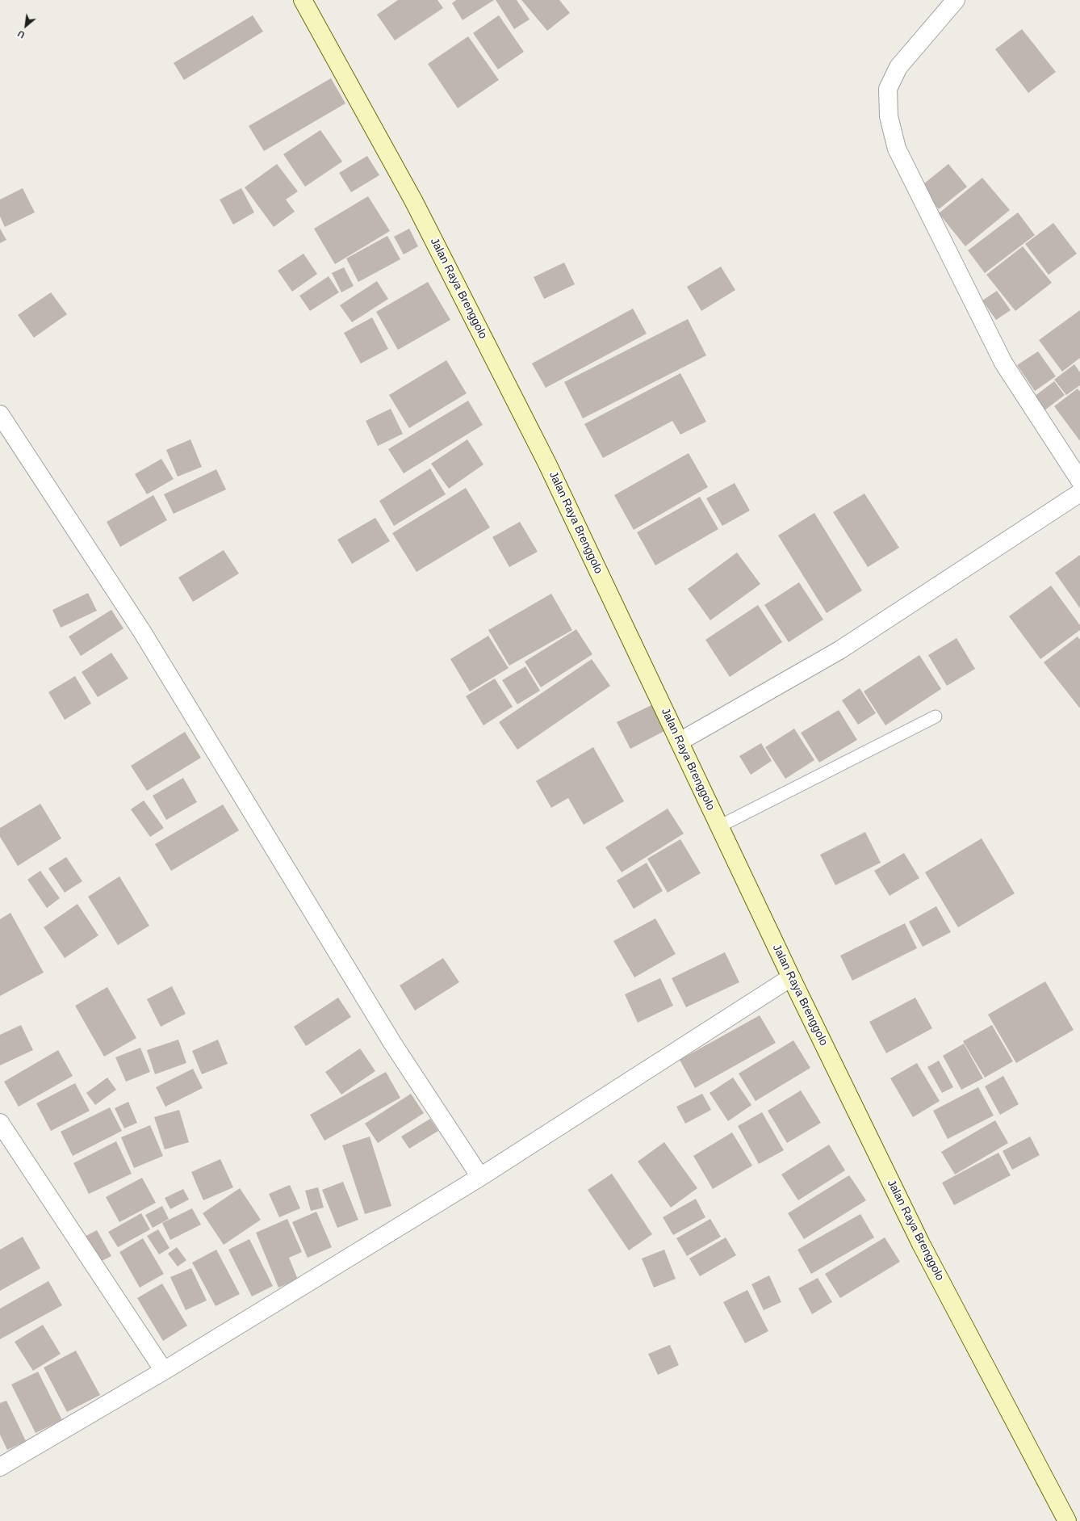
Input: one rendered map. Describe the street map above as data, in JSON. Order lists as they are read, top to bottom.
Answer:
{
  "streets": {
    "main road": ["Jalan Raya Brenggolo"]
  },
  "north": "bottom left"
}
